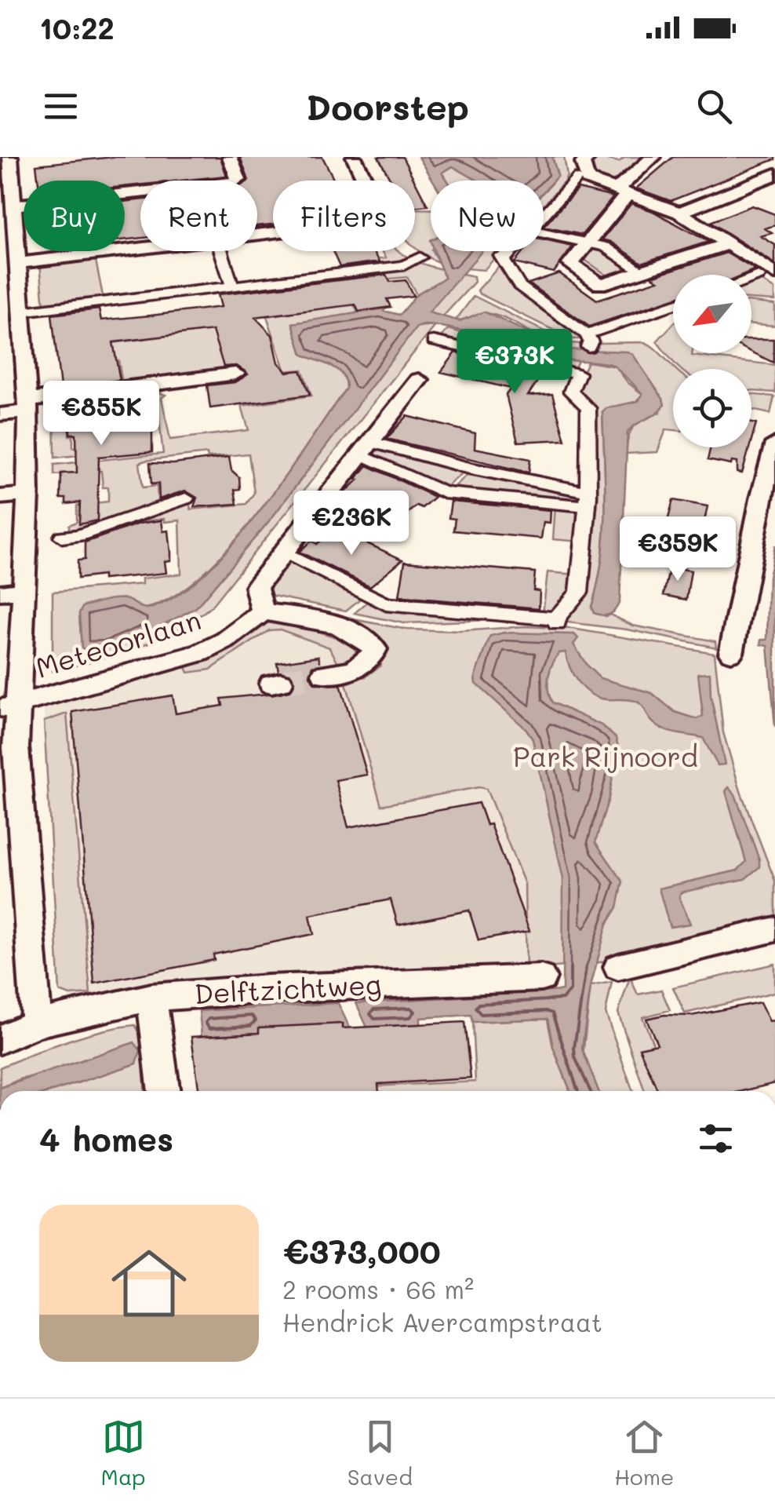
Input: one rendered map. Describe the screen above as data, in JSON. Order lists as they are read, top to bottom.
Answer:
{
  "streets": {
    "street": ["Meteoorlaan", "Delftzichtweg"]
  },
  "parks": ["Park Rijnoord"],
  "north": "bottom left",
  "page": {
    "status": "10:22",
    "header": "Doorstep",
    "chip": [
      "Buy",
      "Rent",
      "Filters",
      "New"
    ],
    "price": [
      "€373K",
      "€855K",
      "€236K",
      "€359K"
    ],
    "heading": "4 homes",
    "list": [
      {
        "name": "€373,000",
        "note": "2 rooms · 66 m² · Hendrick Avercampstraat"
      }
    ],
    "tabs": ["Map", "Saved", "Home"]
  }
}
